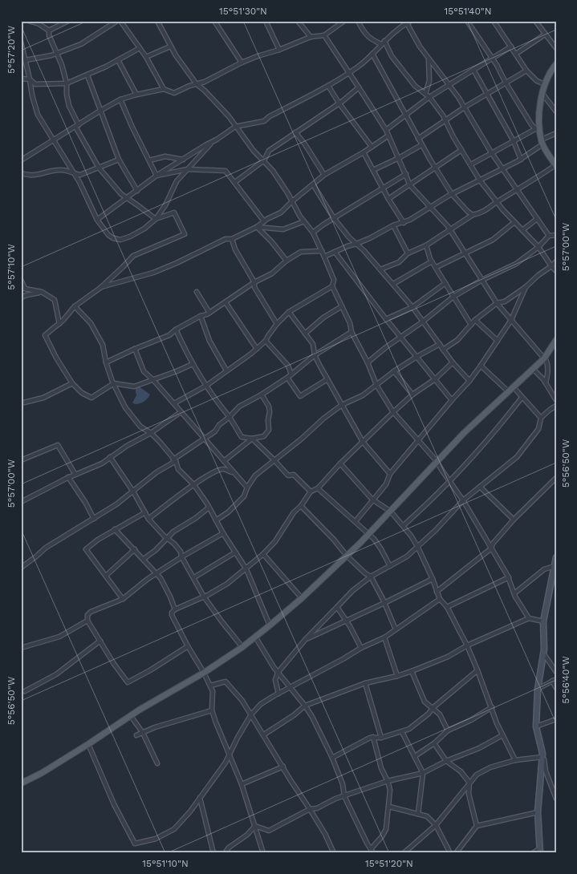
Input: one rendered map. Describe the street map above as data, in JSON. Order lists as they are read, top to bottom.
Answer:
{
  "coordinates": [
    "15°51'30\"N",
    "15°51'40\"N",
    "5°57'20\"W",
    "5°57'00\"W",
    "5°57'10\"W",
    "5°56'50\"W",
    "5°56'40\"W",
    "15°51'10\"N",
    "15°51'20\"N"
  ]
}
